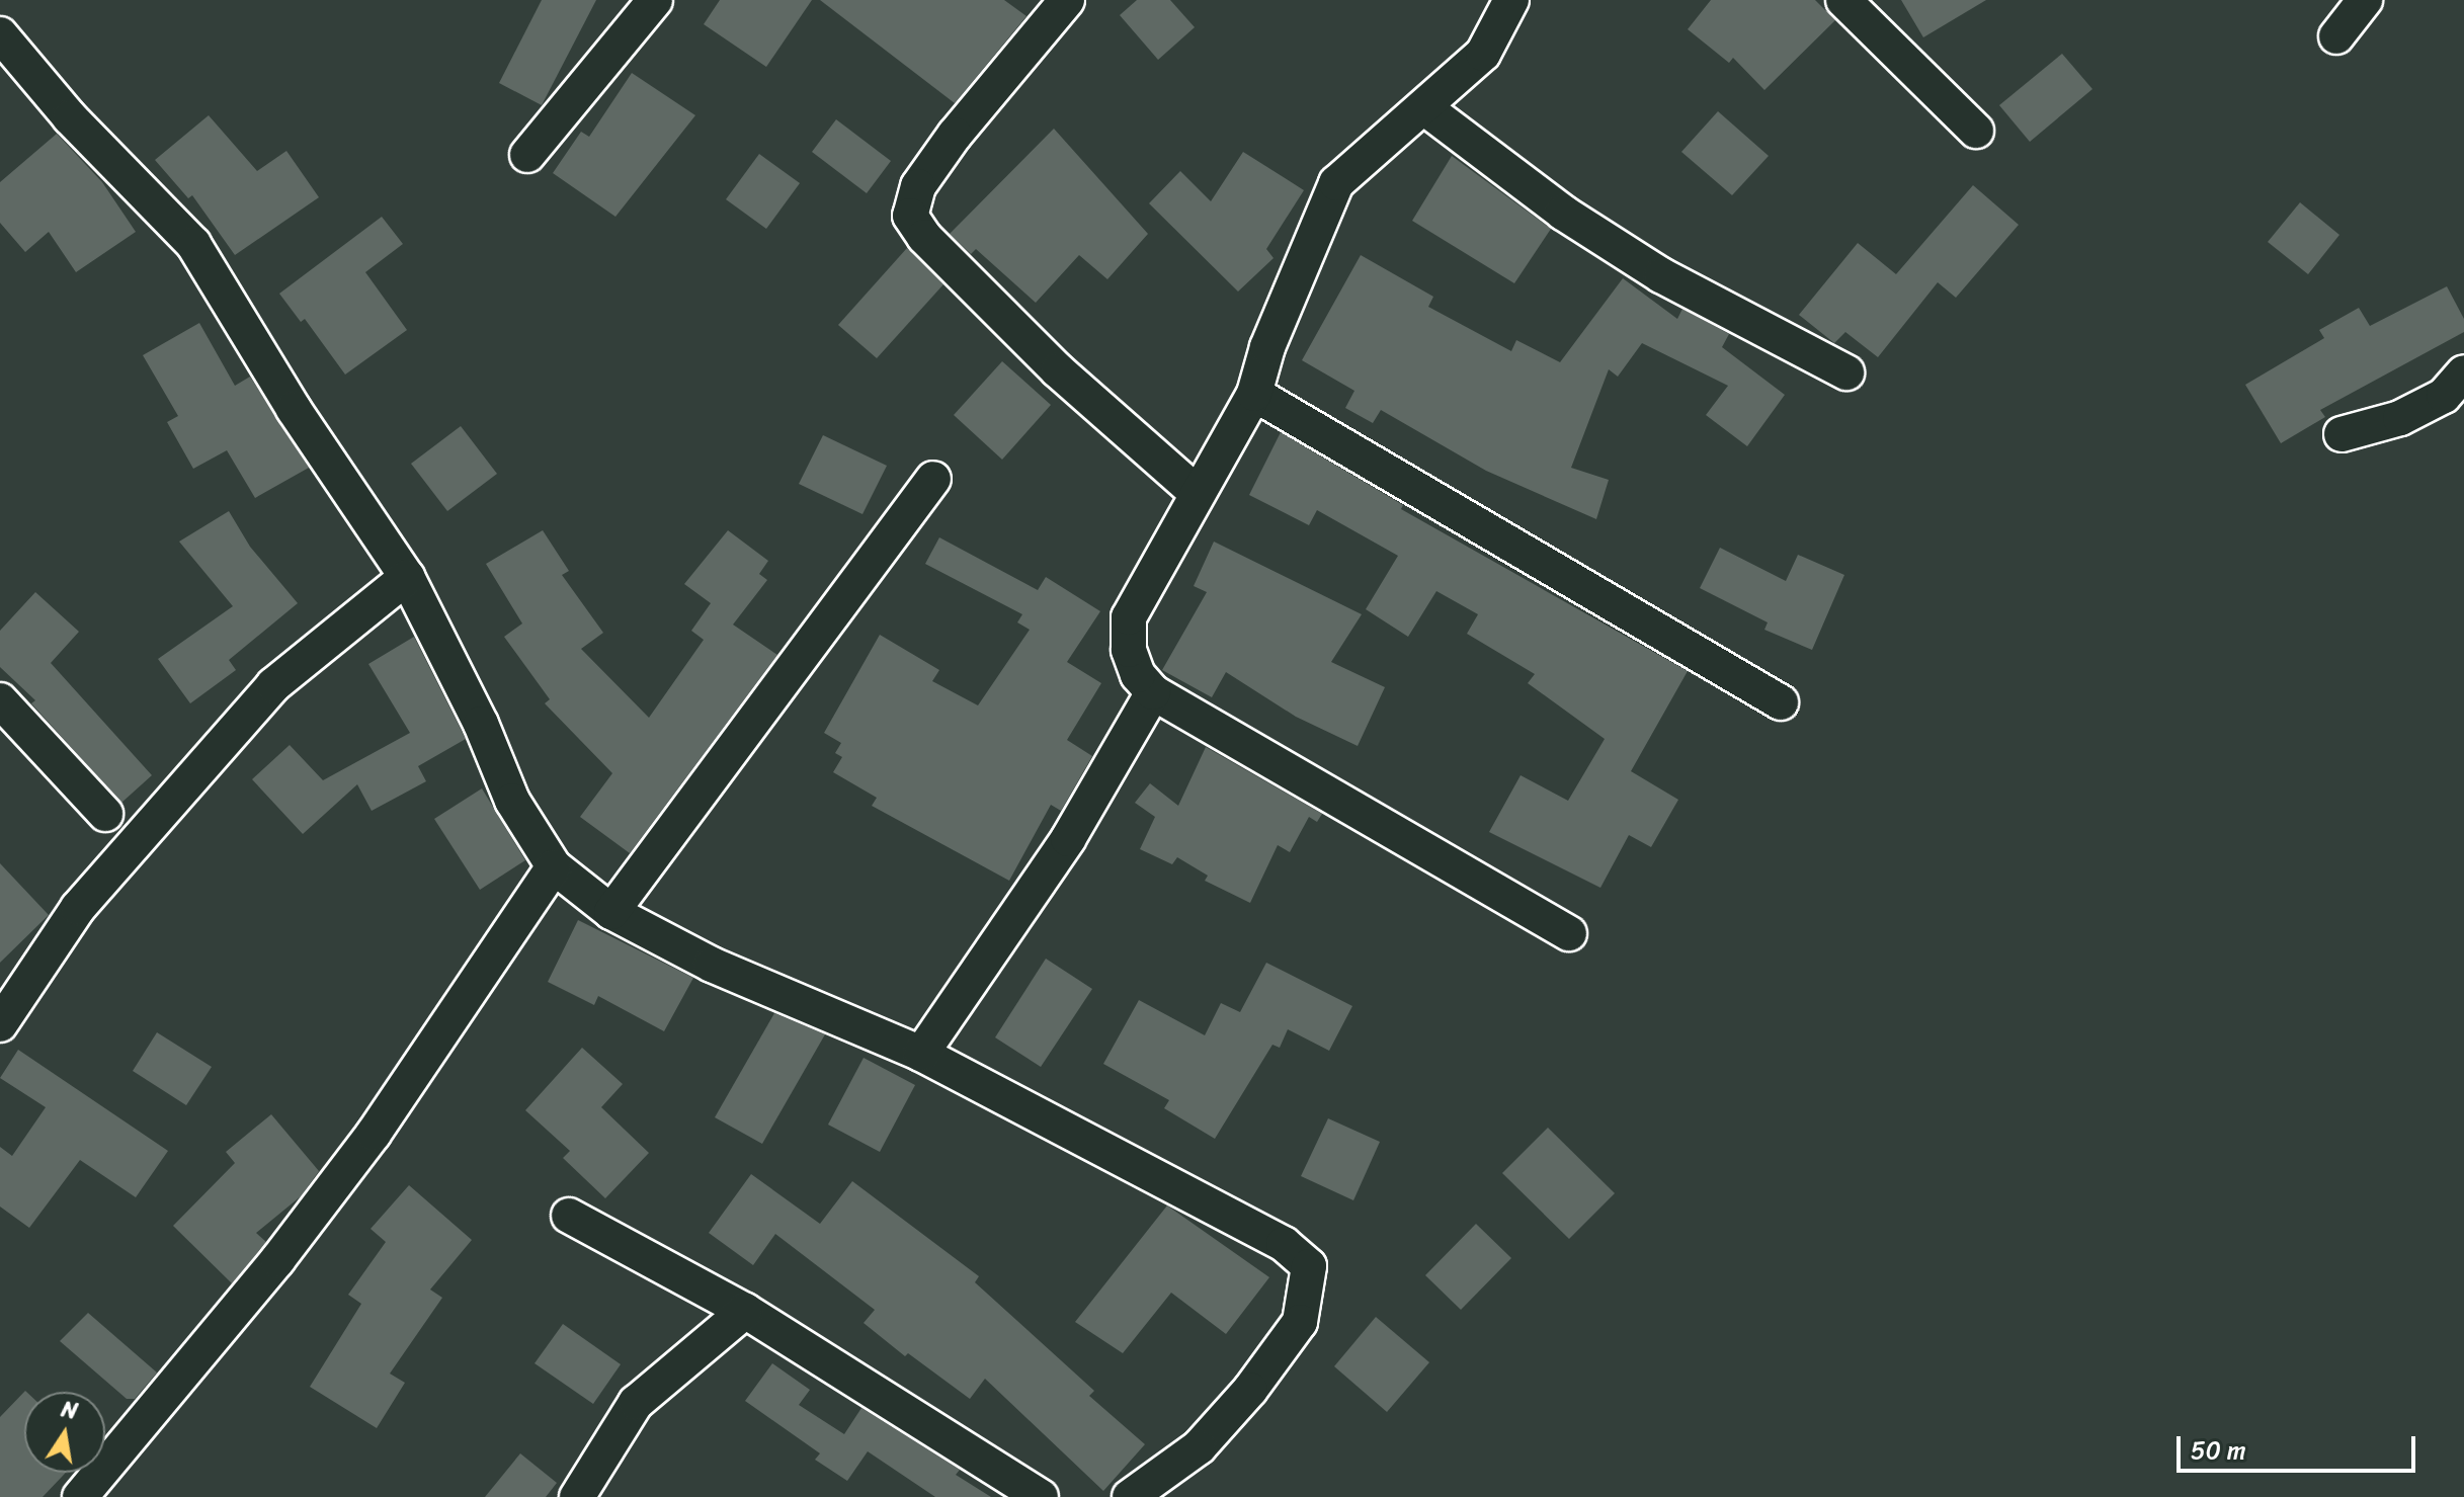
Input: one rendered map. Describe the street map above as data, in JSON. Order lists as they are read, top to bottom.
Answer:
{
  "scale_bar": "50 m",
  "north": "top"
}
